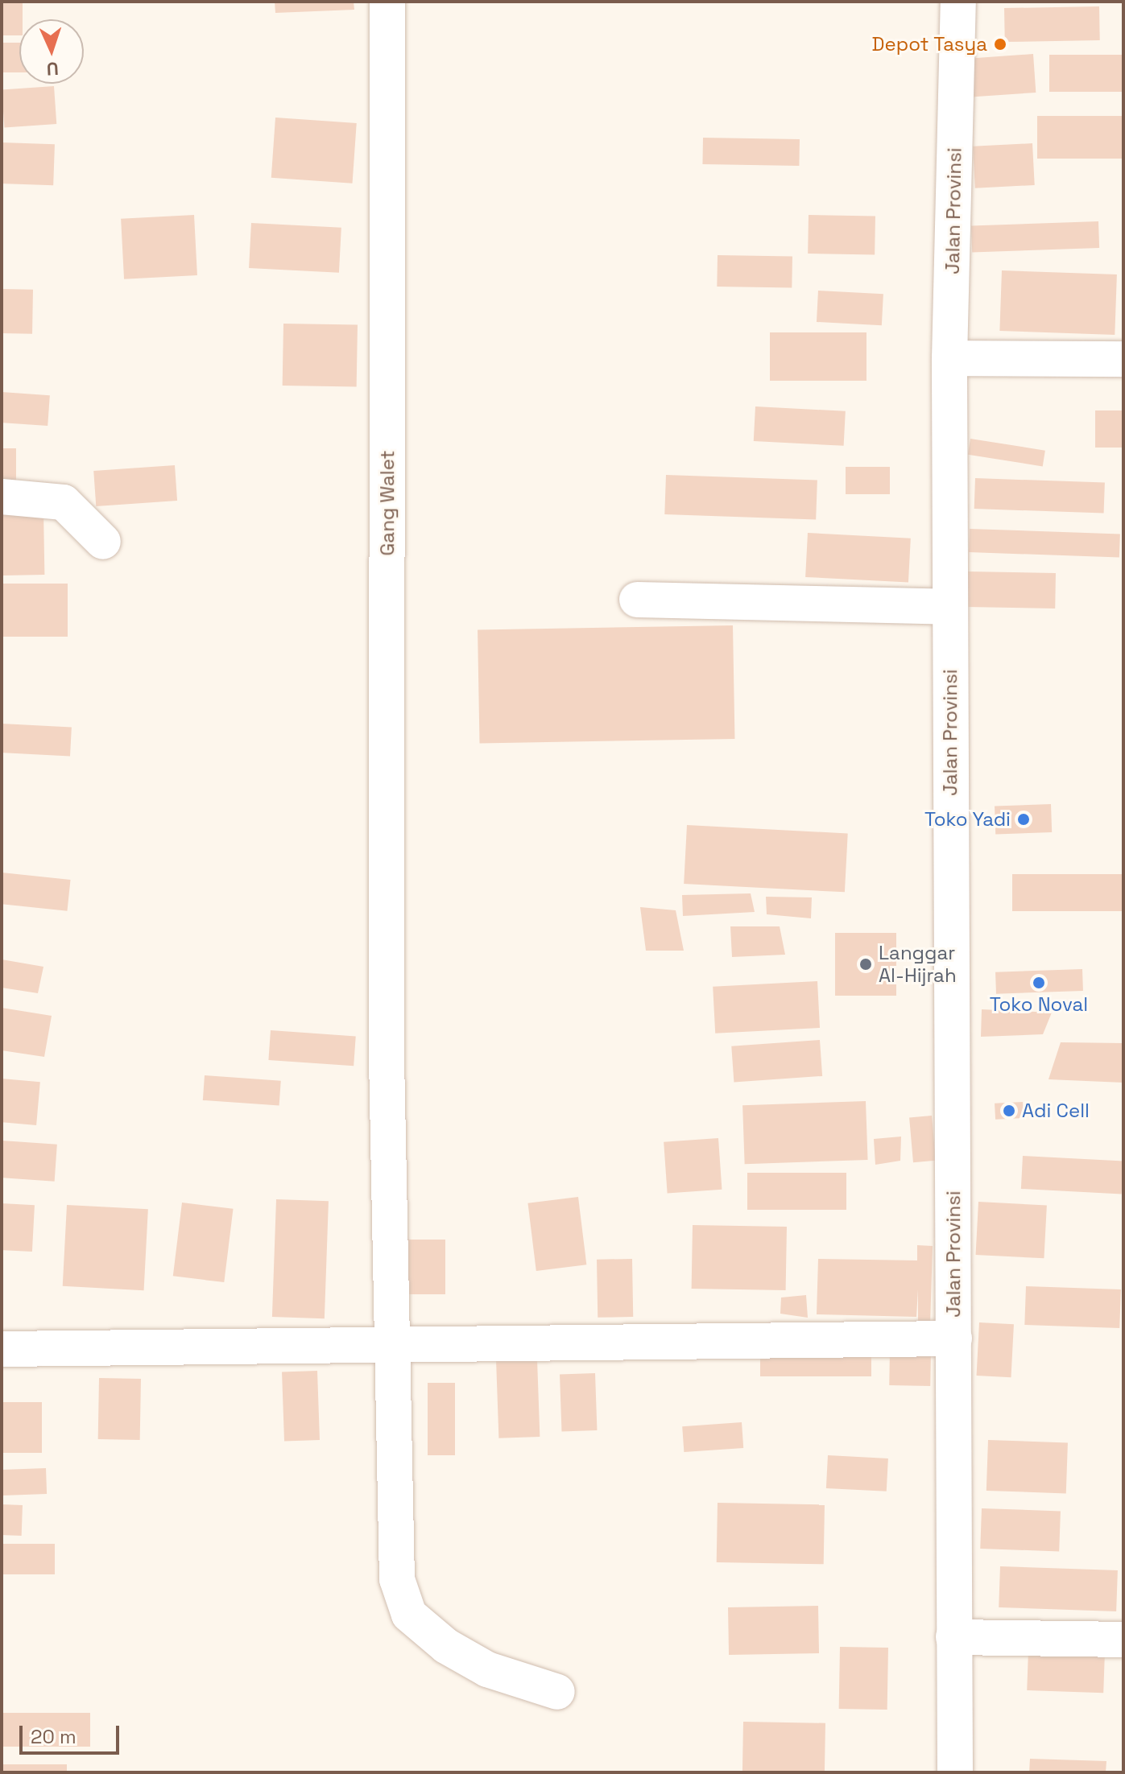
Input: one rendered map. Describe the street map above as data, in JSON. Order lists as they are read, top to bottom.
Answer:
{
  "streets": {
    "street": ["Jalan Provinsi", "Gang Walet"]
  },
  "places": [
    "Depot Tasya",
    "Toko Yadi",
    "Langgar Al-Hijrah",
    "Toko Noval",
    "Adi Cell"
  ],
  "scale_bar": "20 m",
  "north": "bottom"
}
